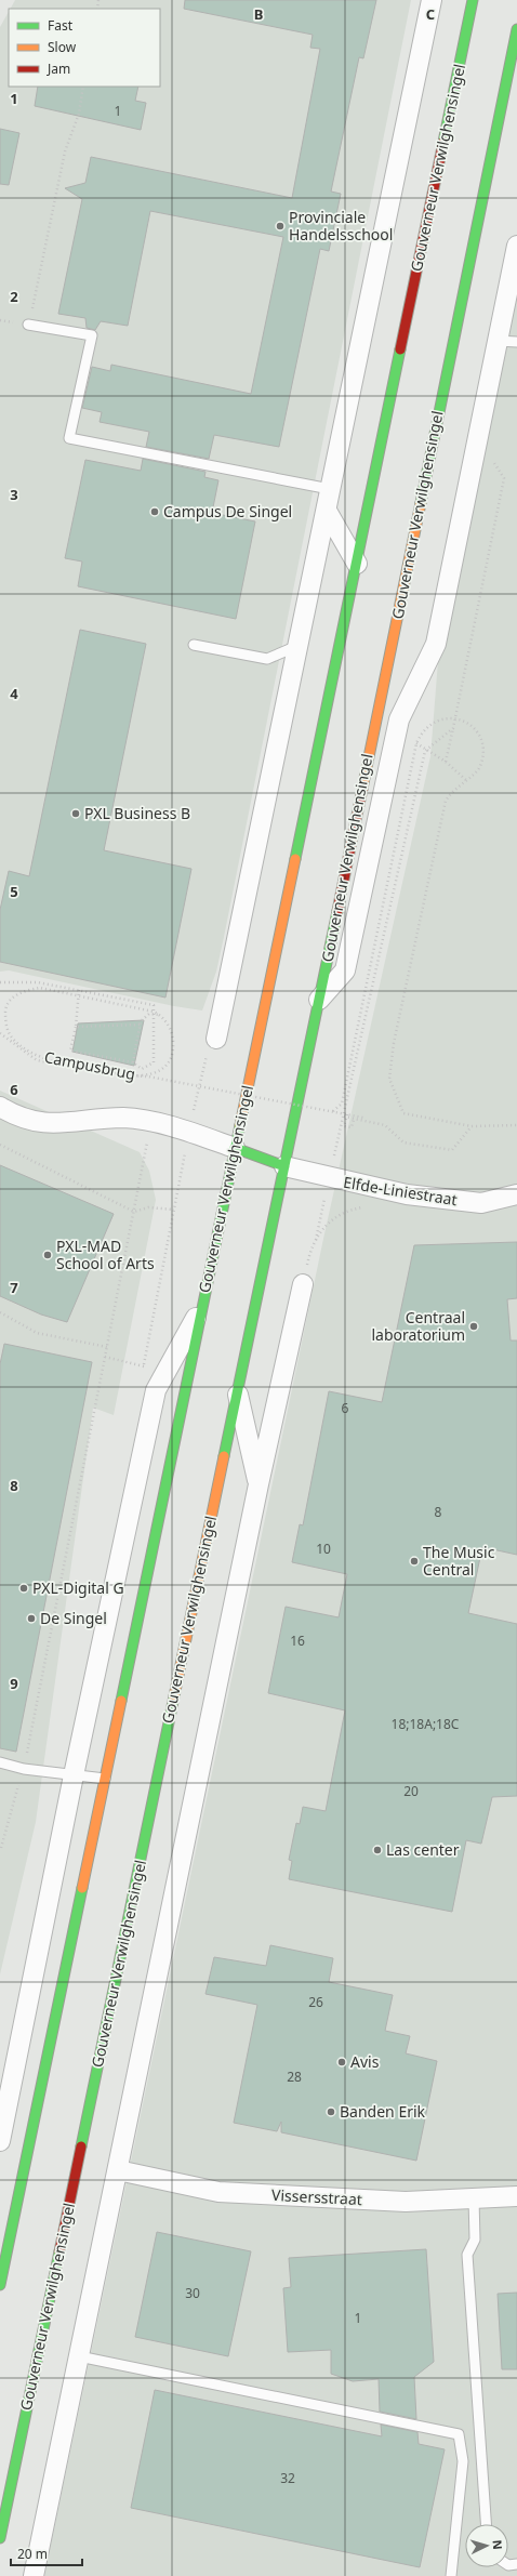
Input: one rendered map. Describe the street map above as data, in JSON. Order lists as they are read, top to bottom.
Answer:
{
  "streets": {
    "highway": ["Gouverneur Verwilghensingel"],
    "street": ["Elfde-Liniestraat", "Vissersstraat"],
    "path": ["Campusbrug"]
  },
  "crossings": [
    ["Gouverneur Verwilghensingel", "Elfde-Liniestraat"],
    ["Gouverneur Verwilghensingel", "Vissersstraat"]
  ],
  "places": [
    "Provinciale Handelsschool",
    "Campus De Singel",
    "PXL Business B",
    "PXL-MAD School of Arts",
    "Centraal laboratorium",
    "The Music Central",
    "PXL-Digital G",
    "De Singel",
    "Las center",
    "Avis",
    "Banden Erik"
  ],
  "house_numbers": [
    "1",
    "6",
    "8",
    "10",
    "16",
    "18;18A;18C",
    "20",
    "26",
    "28",
    "30",
    "1",
    "32"
  ],
  "legend": ["Fast", "Slow", "Jam"],
  "scale_bar": "20 m",
  "north": "right",
  "grid": {
    "columns": ["B", "C"],
    "rows": [
      "1",
      "2",
      "3",
      "4",
      "5",
      "6",
      "7",
      "8",
      "9"
    ]
  }
}
